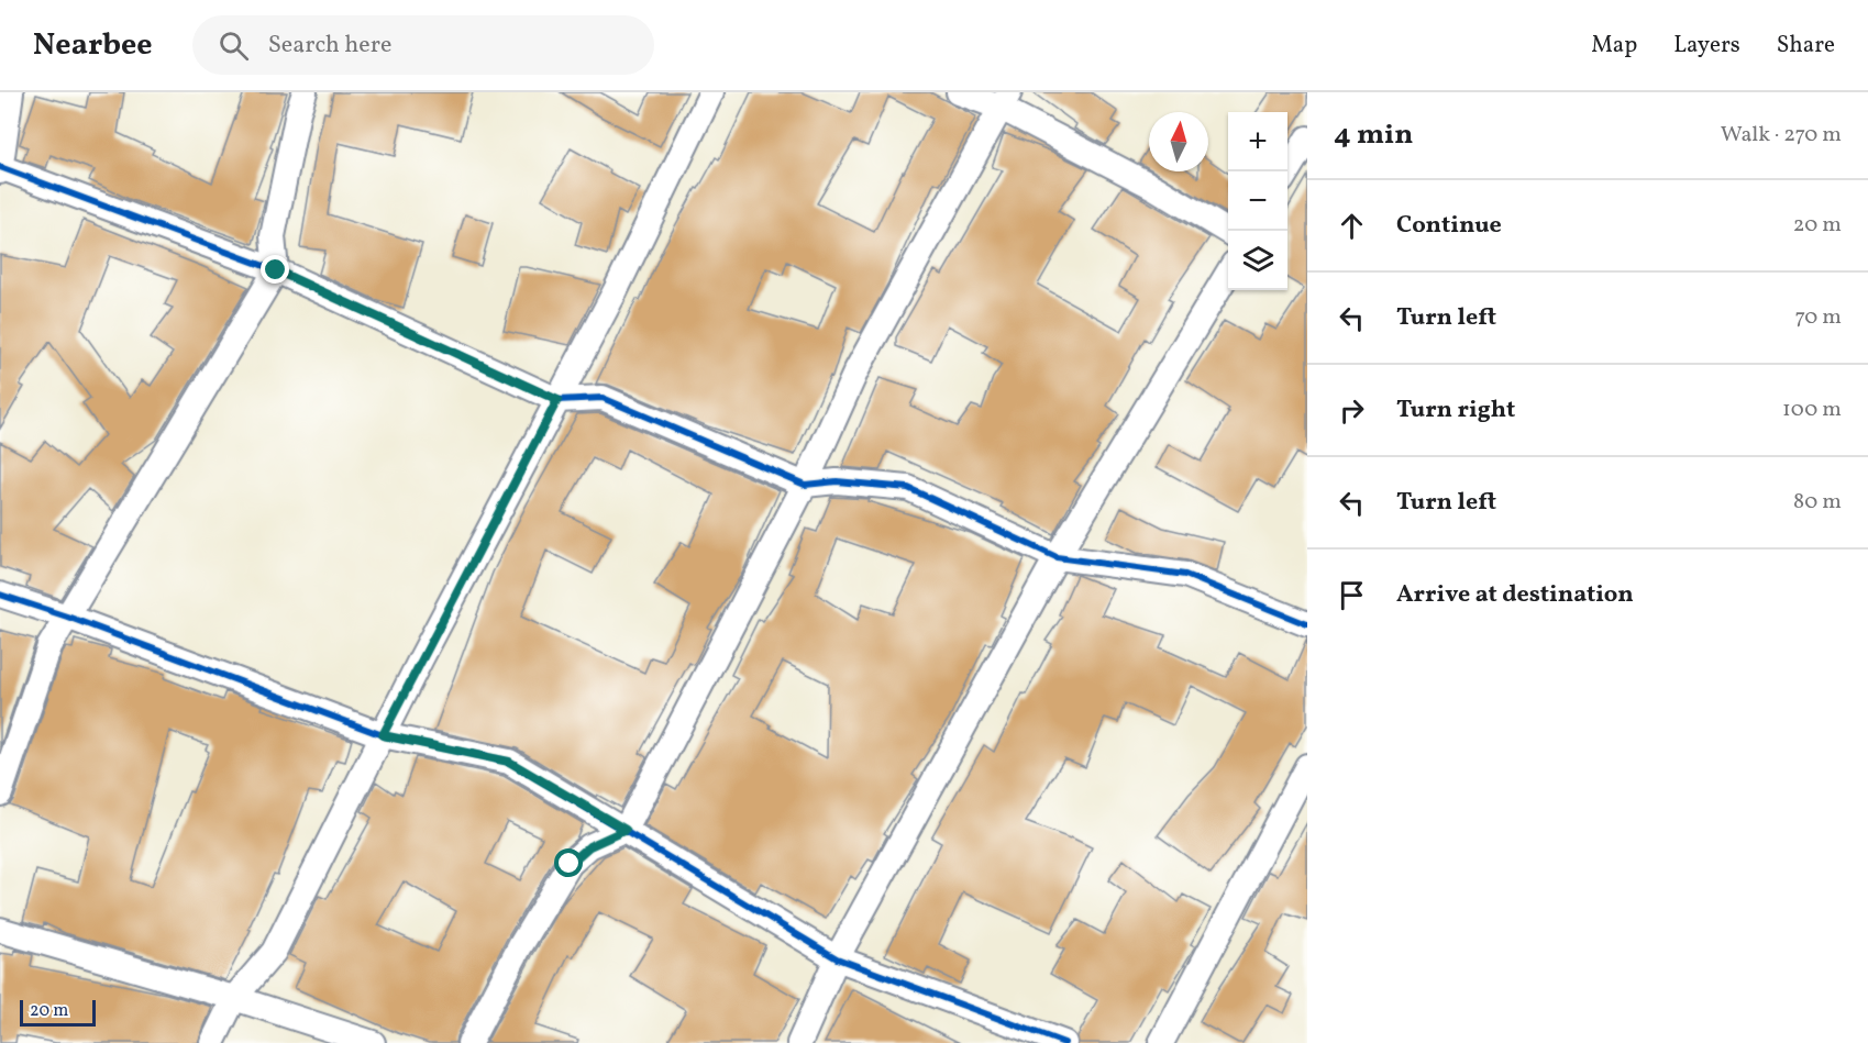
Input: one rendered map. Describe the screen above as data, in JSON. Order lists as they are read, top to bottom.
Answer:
{
  "scale_bar": "20 m",
  "north": "top",
  "page": {
    "header": "Nearbee",
    "search": "Search here",
    "nav": ["Map", "Layers", "Share"],
    "heading": ["4 min", "Walk · 270 m"],
    "map_buttons": ["+", "−"],
    "list": [
      ["Continue", "20 m"],
      ["Turn left", "70 m"],
      ["Turn right", "100 m"],
      ["Turn left", "80 m"],
      "Arrive at destination"
    ],
    "scale": "20 m"
  }
}
